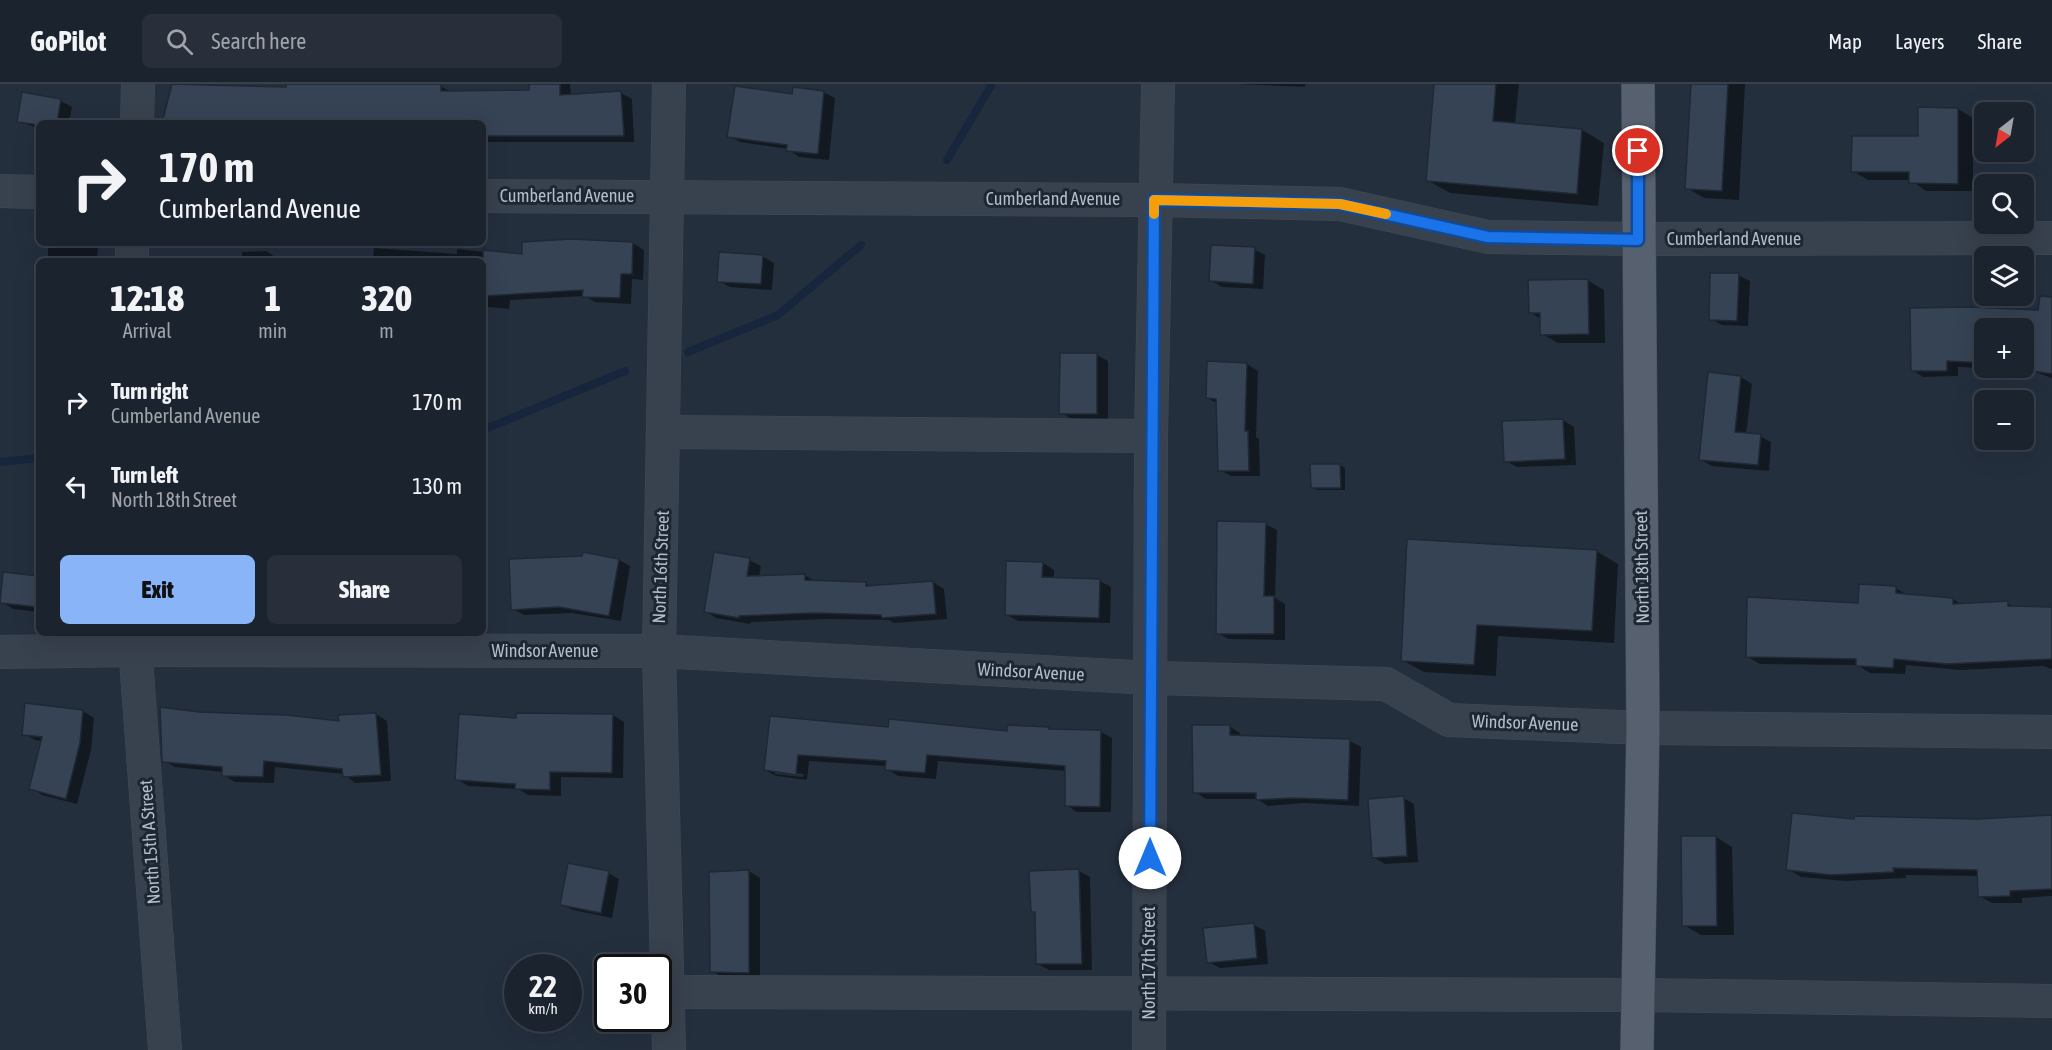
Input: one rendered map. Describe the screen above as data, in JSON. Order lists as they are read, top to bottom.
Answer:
{
  "streets": {
    "main road": ["North 18th Street"],
    "street": [
      "Cumberland Avenue",
      "North 16th Street",
      "Windsor Avenue",
      "North 15th A Street",
      "North 17th Street"
    ]
  },
  "crossings": [
    ["Cumberland Avenue", "North 16th Street"],
    ["Cumberland Avenue", "North 18th Street"],
    ["Cumberland Avenue", "North 17th Street"],
    ["North 16th Street", "Windsor Avenue"],
    ["North 18th Street", "Windsor Avenue"],
    ["Windsor Avenue", "North 15th A Street"],
    ["Windsor Avenue", "North 17th Street"]
  ],
  "north": "bottom left",
  "page": {
    "header": "GoPilot",
    "search": "Search here",
    "nav": ["Map", "Layers", "Share"],
    "map_buttons": ["+", "−"],
    "turn": ["170 m", "Cumberland Avenue"],
    "eta": [
      "12:18",
      "Arrival",
      "1",
      "min",
      "320",
      "m"
    ],
    "list": [
      {
        "name": "Turn right",
        "note": "Cumberland Avenue",
        "value": "170 m"
      },
      {
        "name": "Turn left",
        "note": "North 18th Street",
        "value": "130 m"
      }
    ],
    "buttons": ["Exit", "Share"],
    "speed": "22 km/h",
    "limit": "30"
  }
}
